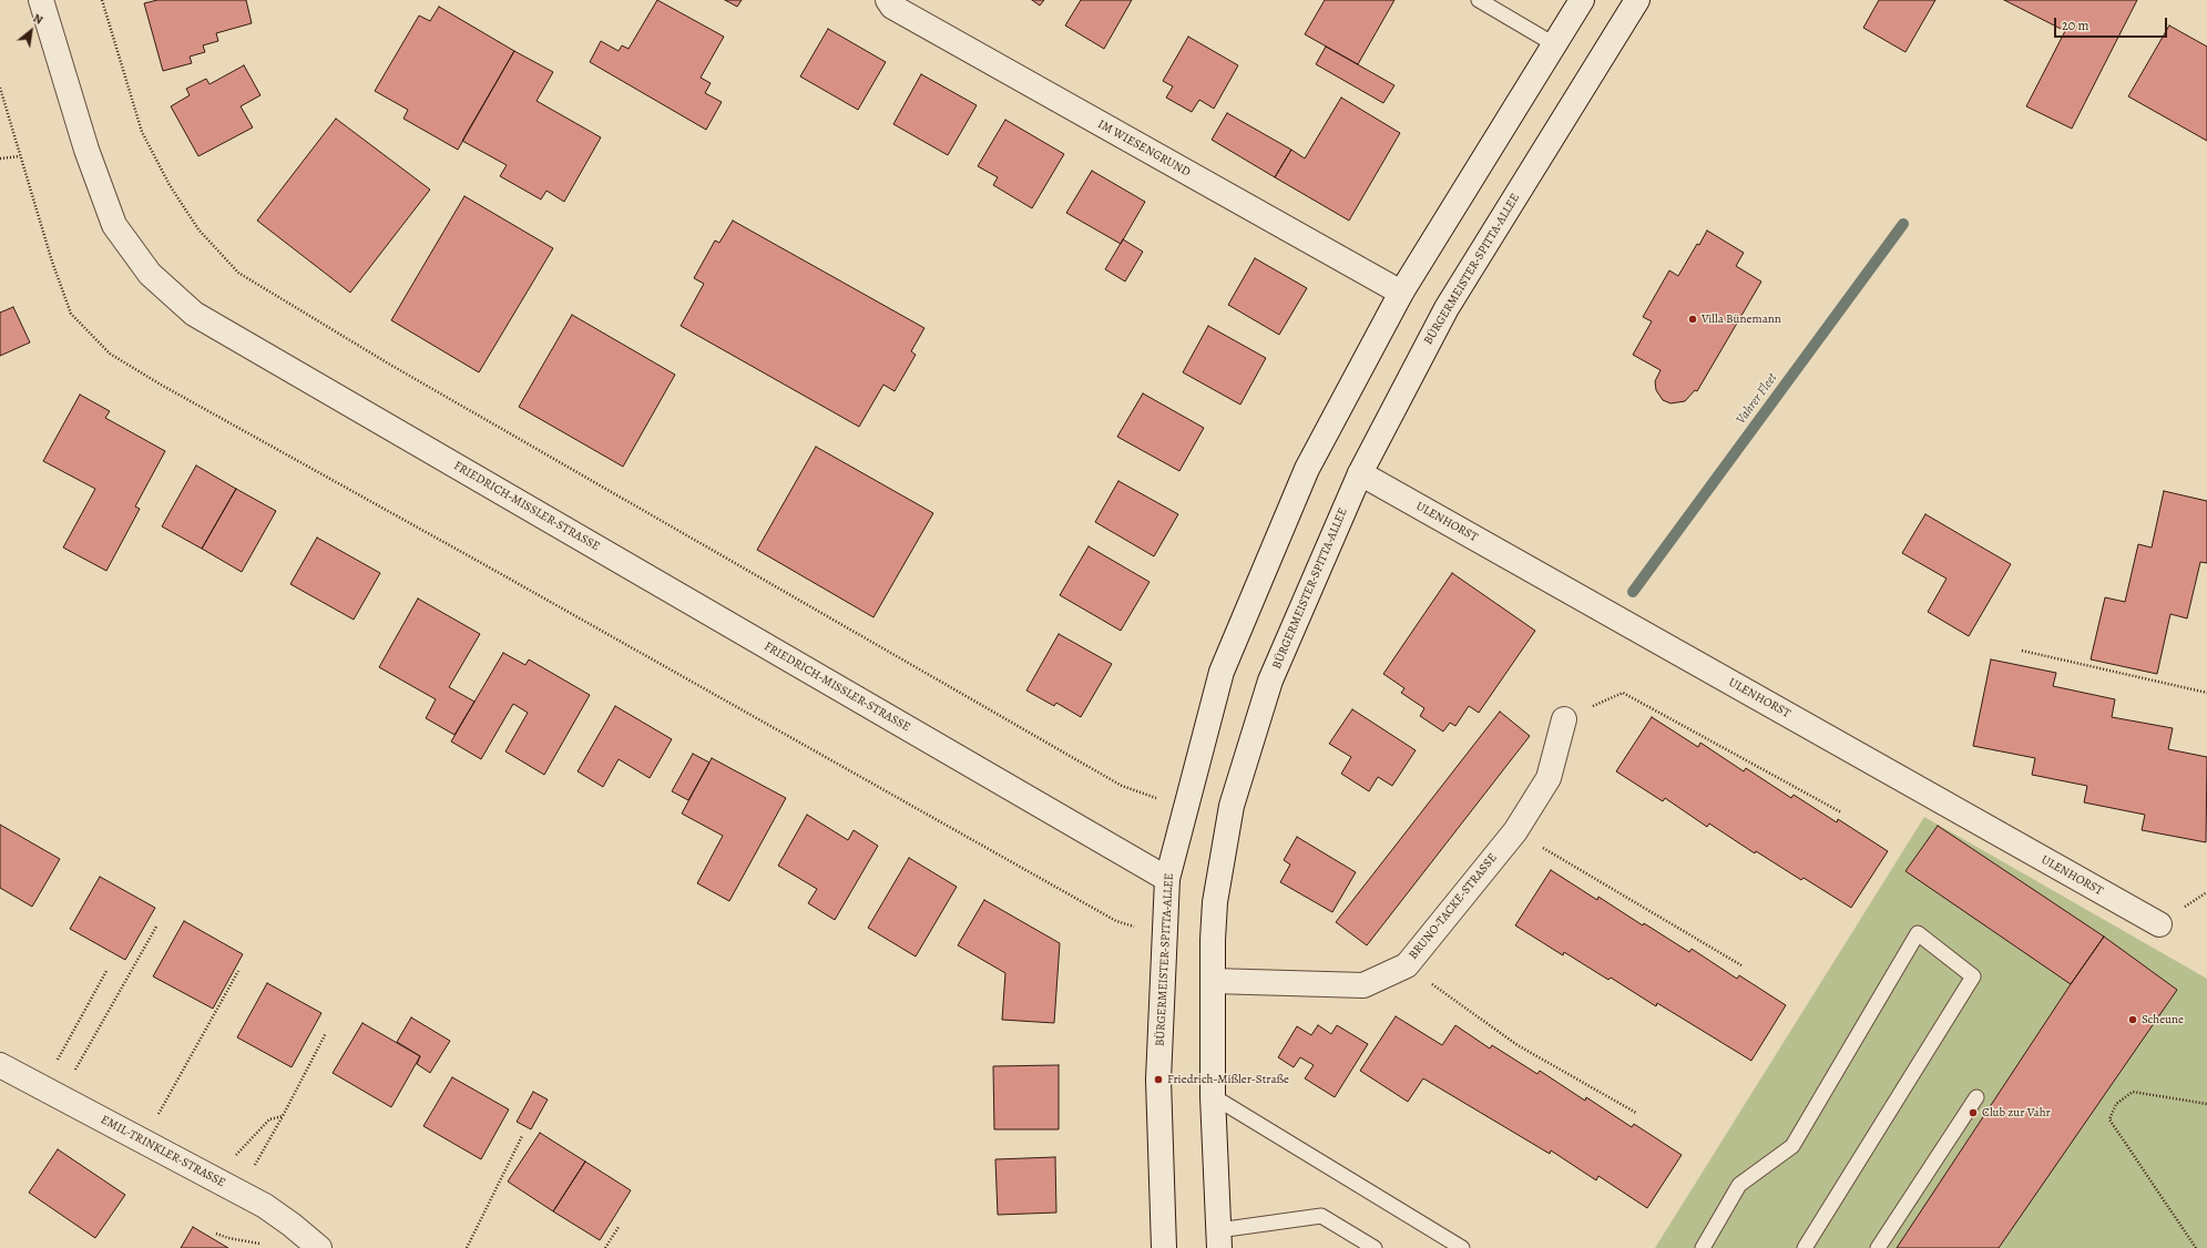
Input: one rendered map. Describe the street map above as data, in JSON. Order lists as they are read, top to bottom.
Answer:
{
  "streets": {
    "street": [
      "IM WIESENGRUND",
      "BÜRGERMEISTER-SPITTA-ALLEE",
      "FRIEDRICH-MISSLER-STRASSE",
      "ULENHORST",
      "BRUNO-TACKE-STRASSE",
      "EMIL-TRINKLER-STRASSE"
    ]
  },
  "crossings": [
    ["IM WIESENGRUND", "BÜRGERMEISTER-SPITTA-ALLEE"],
    ["BÜRGERMEISTER-SPITTA-ALLEE", "FRIEDRICH-MISSLER-STRASSE"],
    ["BÜRGERMEISTER-SPITTA-ALLEE", "ULENHORST"],
    ["BÜRGERMEISTER-SPITTA-ALLEE", "BRUNO-TACKE-STRASSE"]
  ],
  "water": ["Vahrer Fleet"],
  "places": [
    "Villa Bünemann",
    "Scheune",
    "Friedrich-Mißler-Straße",
    "Club zur Vahr"
  ],
  "scale_bar": "20 m",
  "north": "top right"
}
